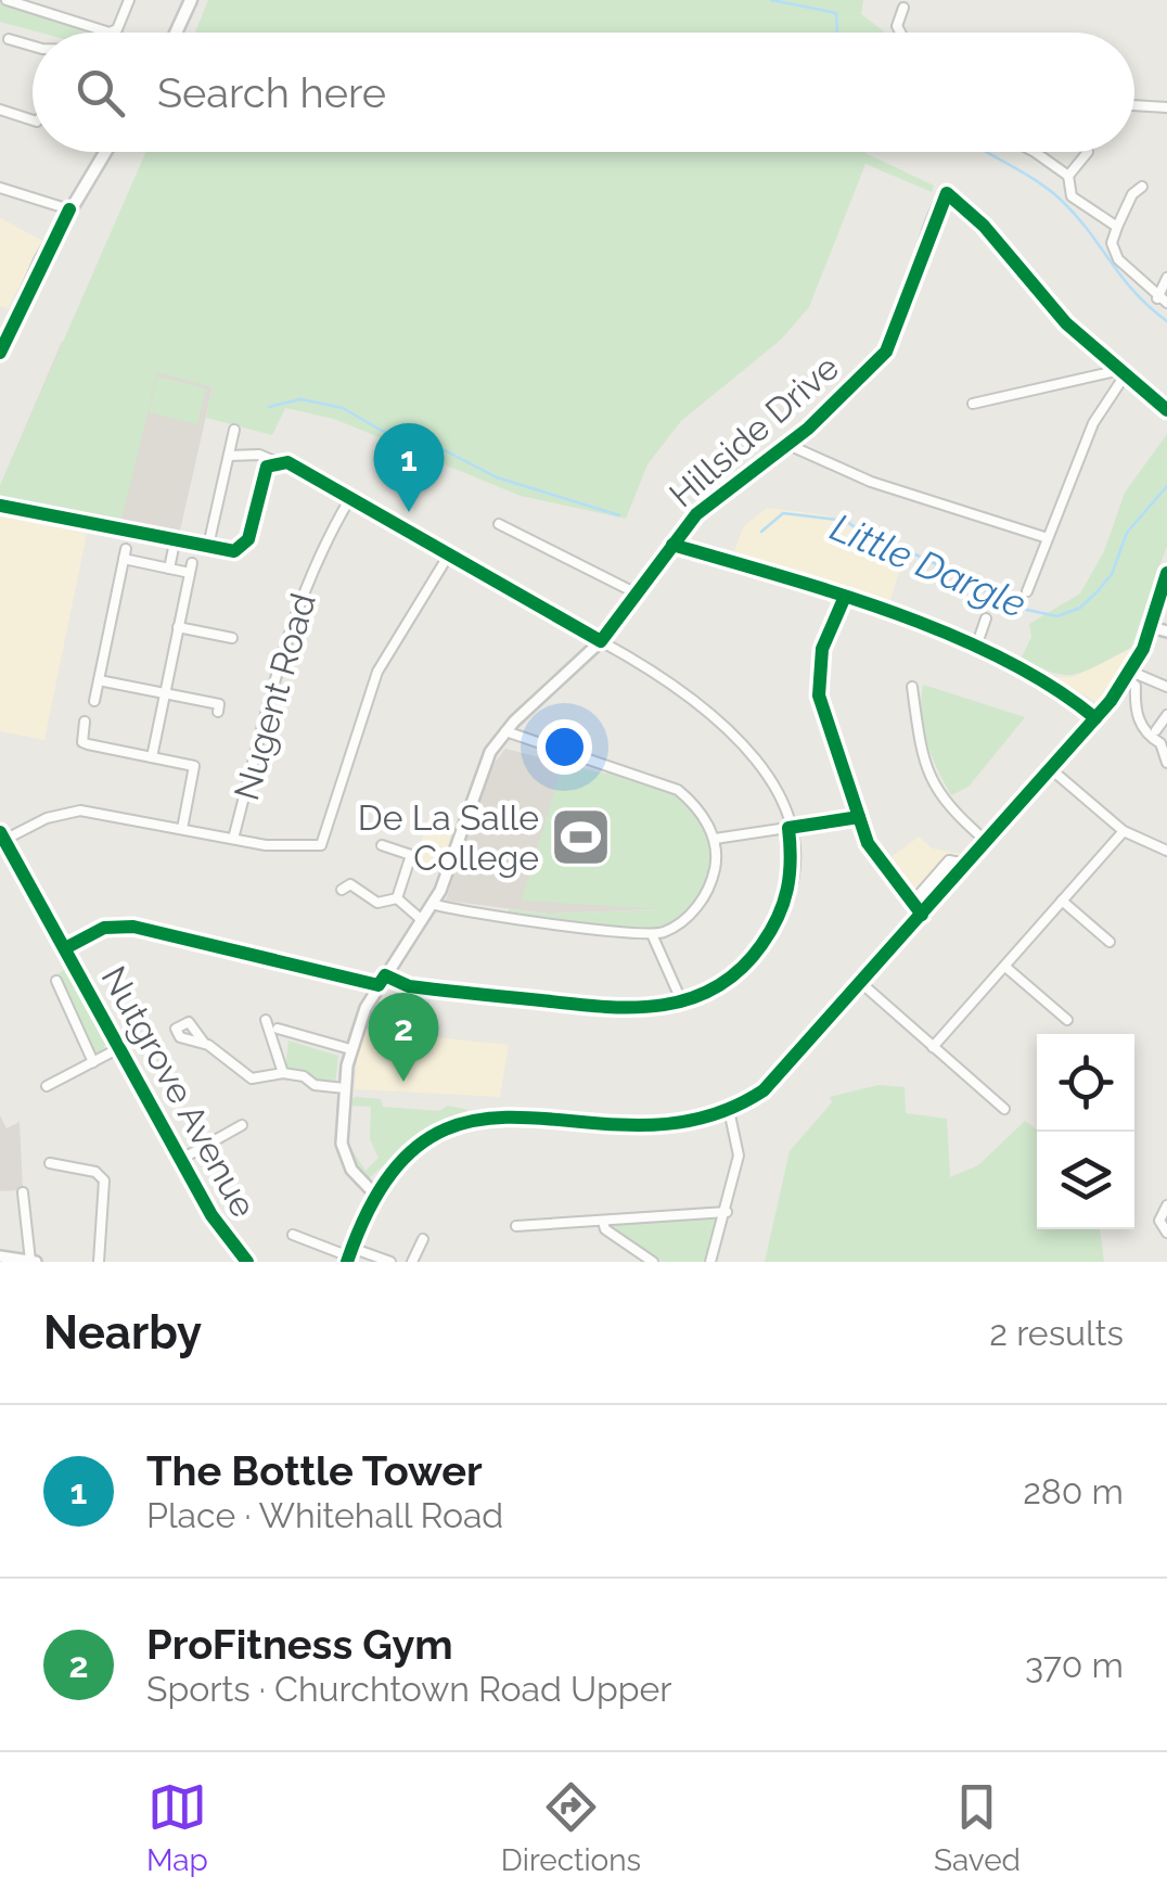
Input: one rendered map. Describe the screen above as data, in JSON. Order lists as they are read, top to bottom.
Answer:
{
  "streets": {
    "main road": ["Nutgrove Avenue"],
    "street": ["Hillside Drive", "Nugent Road"]
  },
  "water": ["Little Dargle"],
  "places": {
    "sports": ["De La Salle College"]
  },
  "page": {
    "search": "Search here",
    "pins": ["1", "2"],
    "heading": ["Nearby", "2 results"],
    "list": [
      {
        "mark": "1",
        "name": "The Bottle Tower",
        "note": "Place · Whitehall Road",
        "value": "280 m"
      },
      {
        "mark": "2",
        "name": "ProFitness Gym",
        "note": "Sports · Churchtown Road Upper",
        "value": "370 m"
      }
    ],
    "nav": ["Map", "Directions", "Saved"]
  }
}
